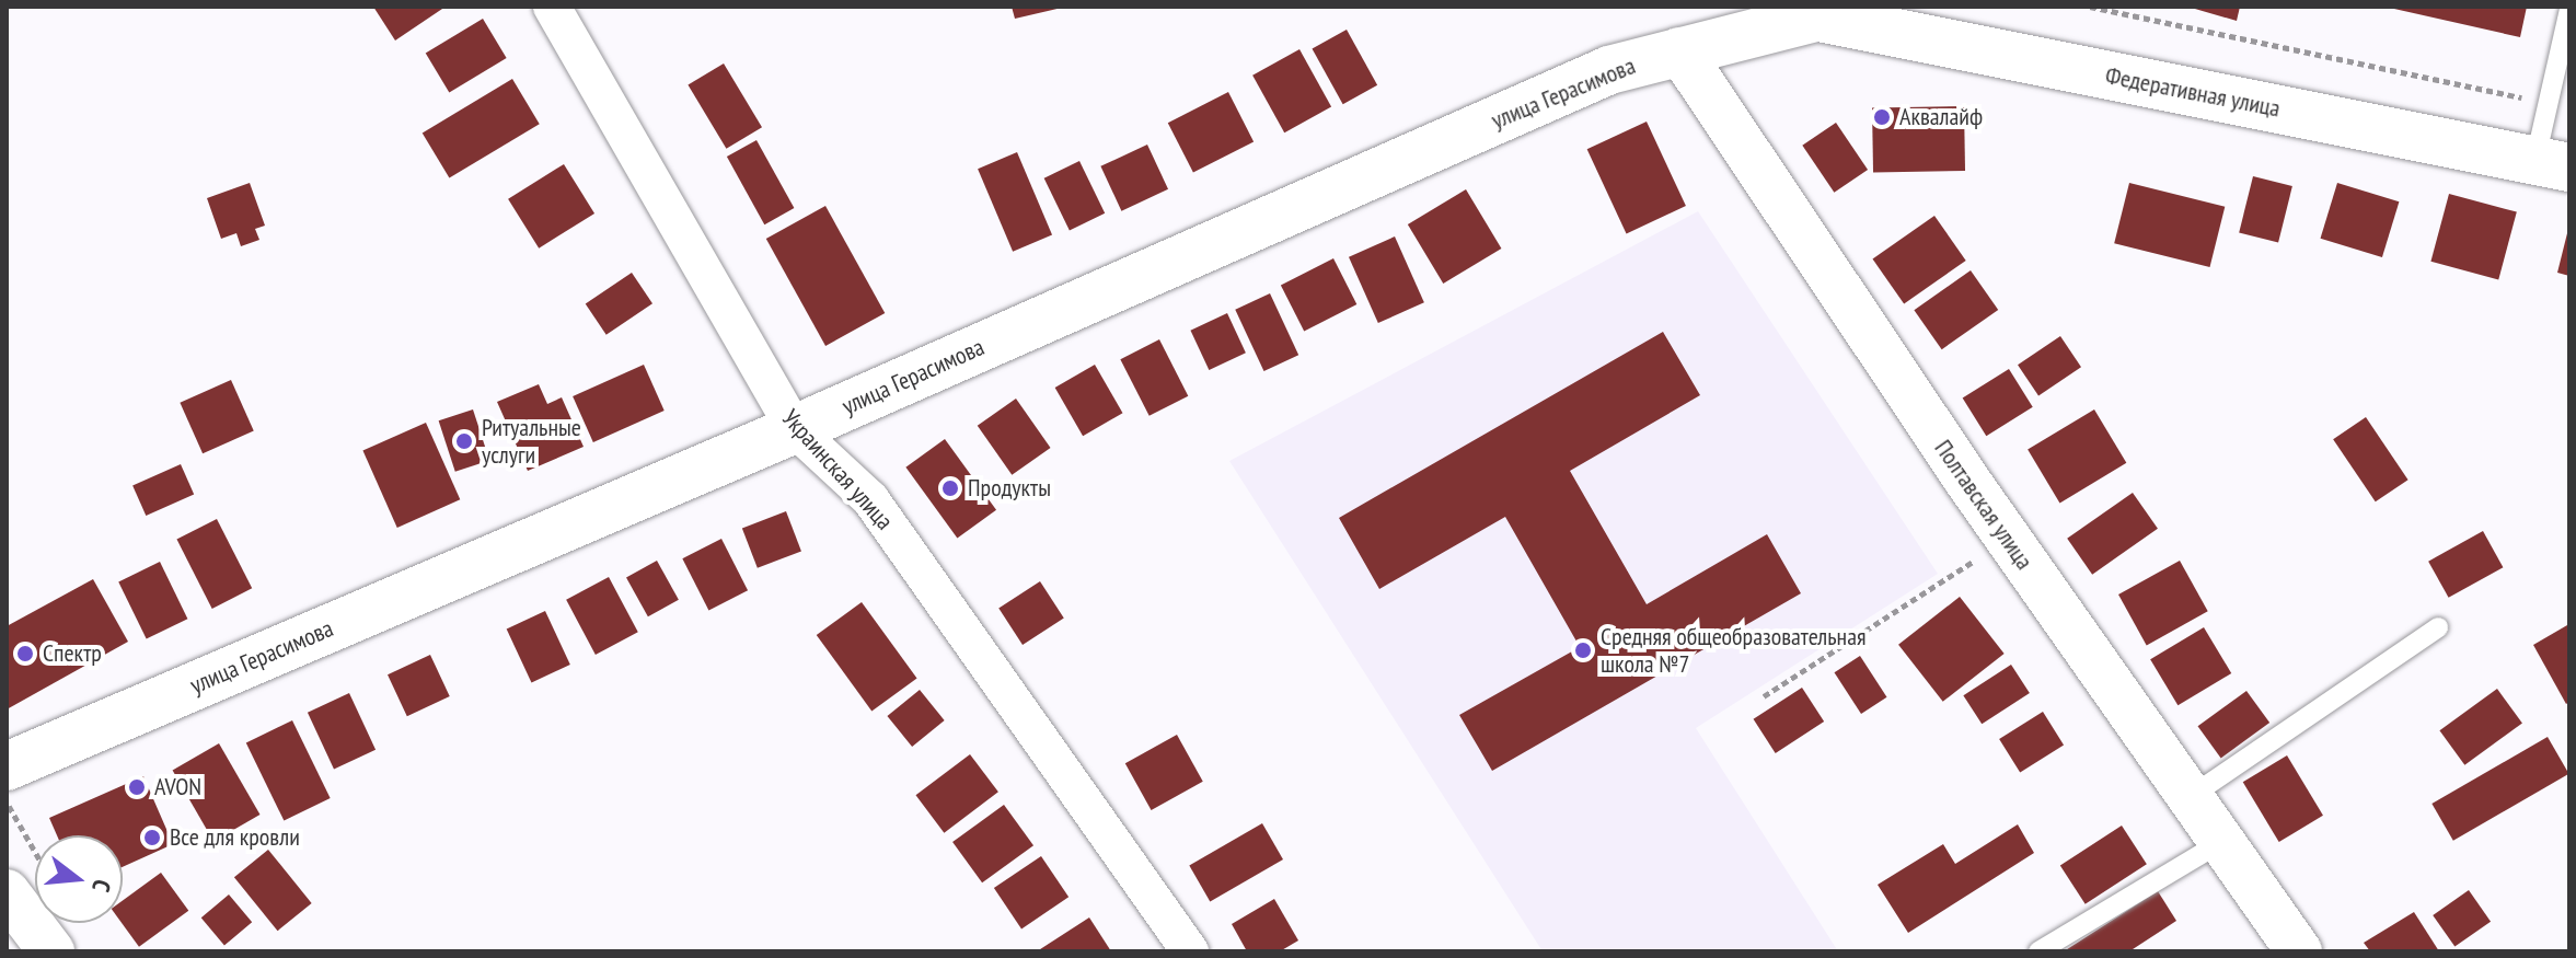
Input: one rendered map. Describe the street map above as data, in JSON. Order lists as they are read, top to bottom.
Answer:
{
  "streets": {
    "main road": ["Федеративная улица", "улица Герасимова"],
    "street": ["Украинская улица", "Полтавская улица"]
  },
  "crossings": [
    ["Федеративная улица", "улица Герасимова"],
    ["улица Герасимова", "Украинская улица"],
    ["улица Герасимова", "Полтавская улица"]
  ],
  "places": [
    "Аквалайф",
    "Ритуальные услуги",
    "Продукты",
    "Средняя общеобразовательная школа №7",
    "Спектр",
    "AVON",
    "Все для кровли"
  ],
  "north": "right"
}
